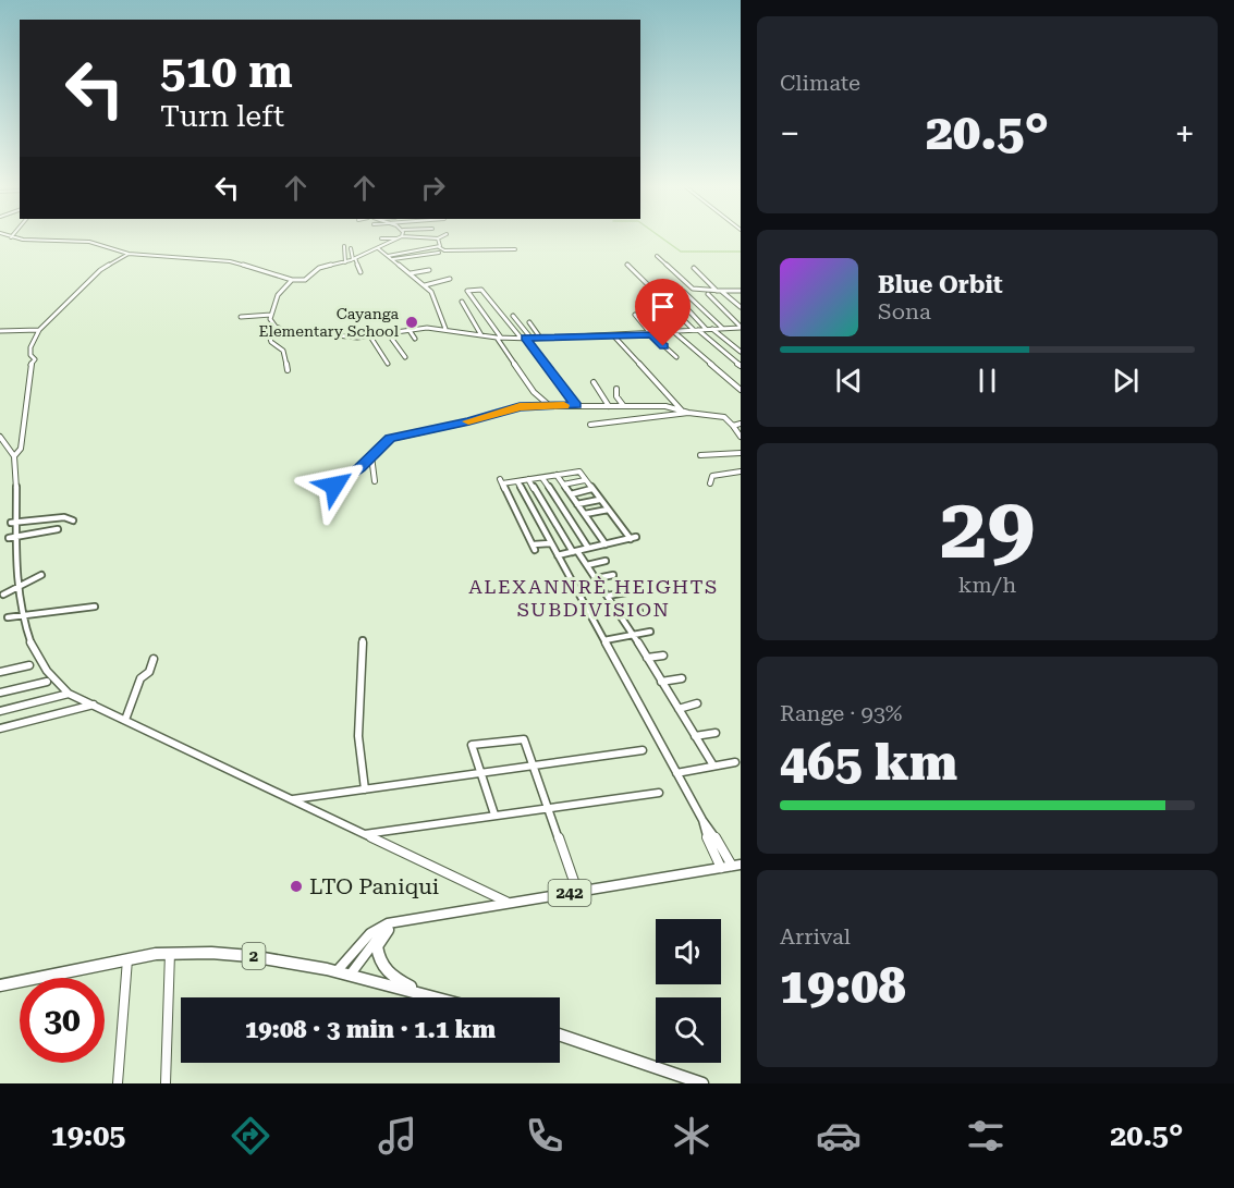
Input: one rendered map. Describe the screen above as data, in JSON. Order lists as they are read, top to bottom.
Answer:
{
  "streets": {
    "highway": ["2"],
    "main road": ["242"]
  },
  "crossings": [
    ["242", "2"]
  ],
  "districts": ["ALEXANNRÈ HEIGHTS SUBDIVISION"],
  "places": ["Cayanga Elementary School", "LTO Paniqui"],
  "page": {
    "tile": [
      "Climate",
      ["29", "km/h"],
      ["Range · 93%", "465 km"],
      ["Arrival", "19:08"]
    ],
    "turn": ["510 m", "Turn left"],
    "heat": ["−", "20.5°", "+"],
    "song": ["Blue Orbit", "Sona"],
    "limit": "30",
    "trip": "19:08 · 3 min · 1.1 km",
    "tabs": ["19:05", "20.5°"]
  }
}
